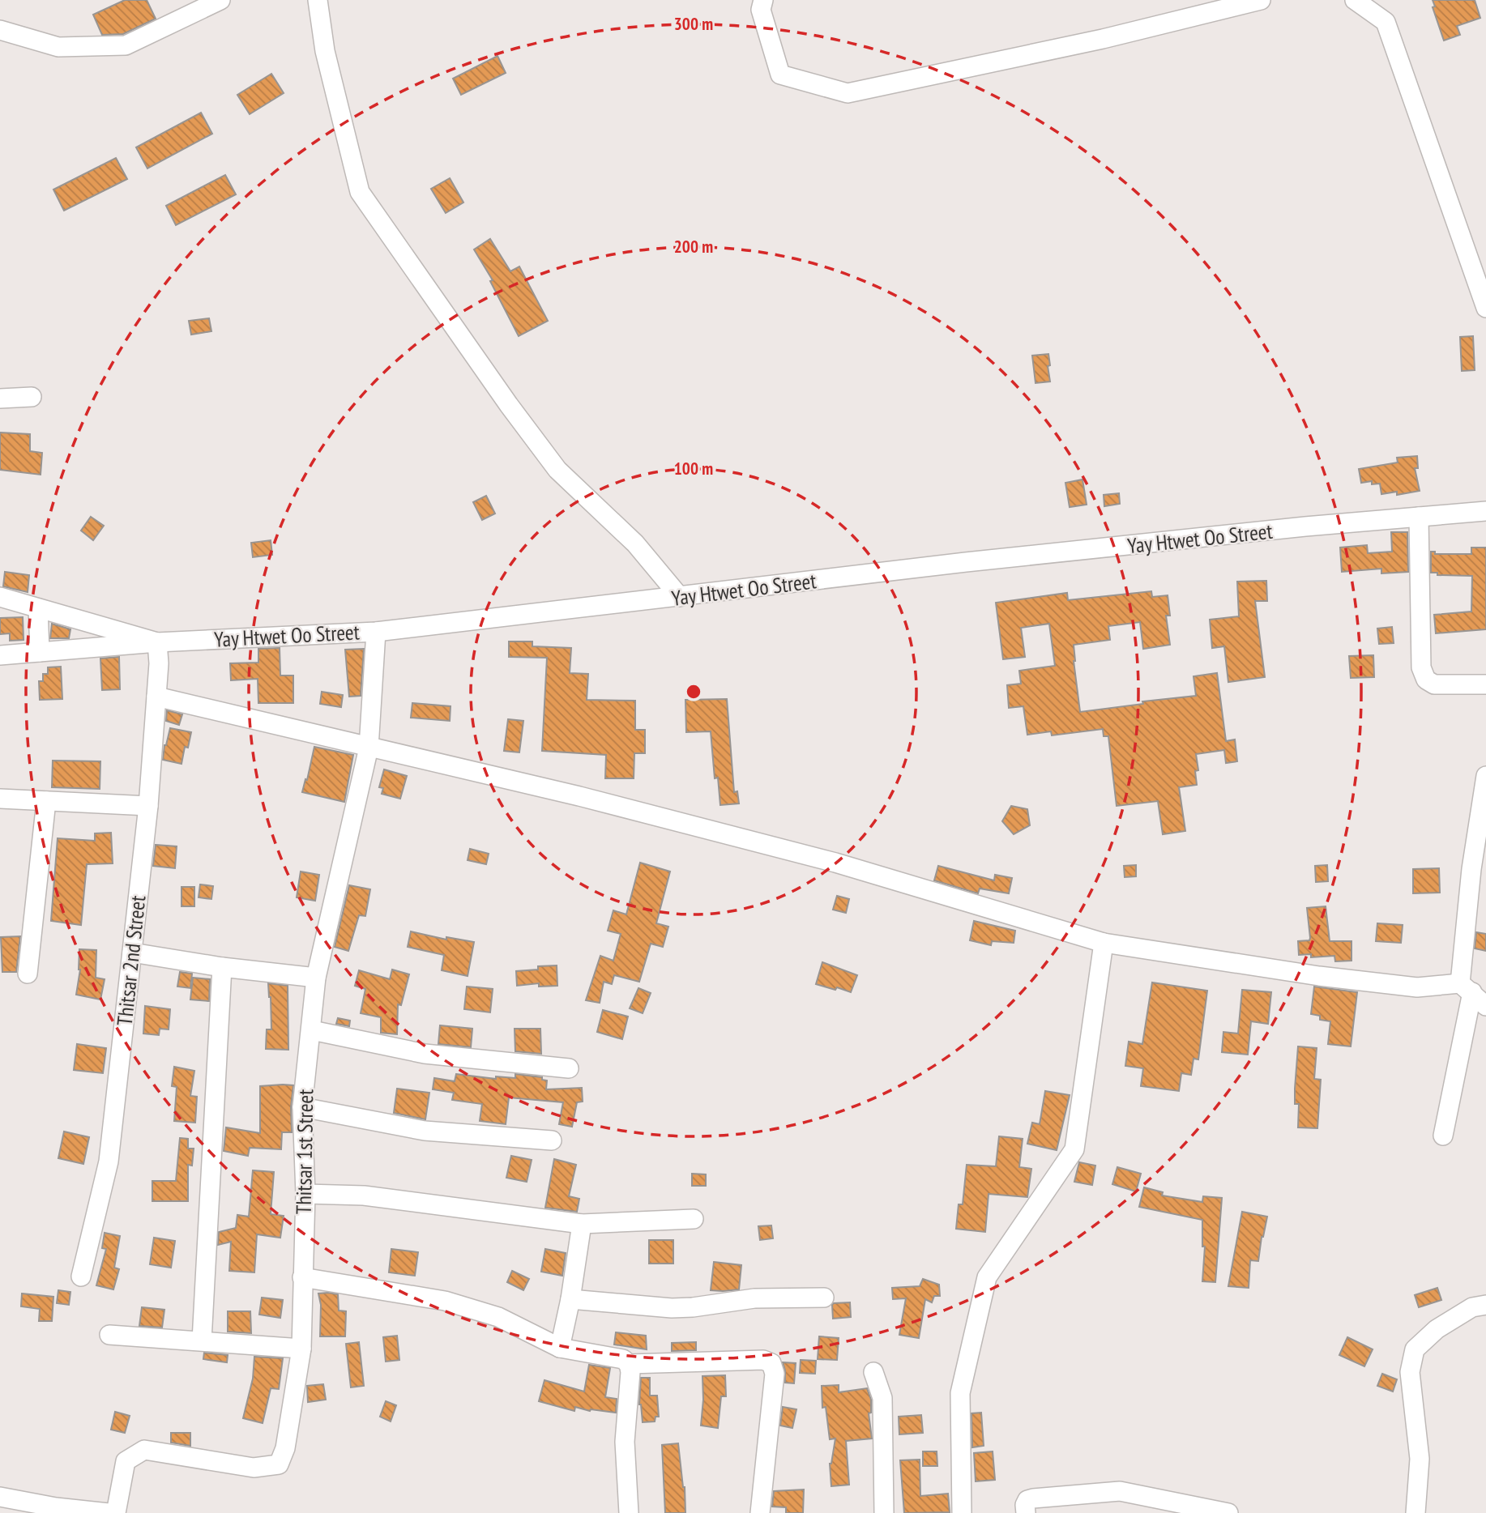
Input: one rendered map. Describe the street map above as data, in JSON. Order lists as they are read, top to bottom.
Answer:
{
  "streets": {
    "street": ["Yay Htwet Oo Street", "Thitsar 2nd Street", "Thitsar 1st Street"]
  },
  "crossings": [
    ["Yay Htwet Oo Street", "Thitsar 2nd Street"],
    ["Yay Htwet Oo Street", "Thitsar 1st Street"]
  ],
  "rings": ["300 m", "200 m", "100 m"]
}
